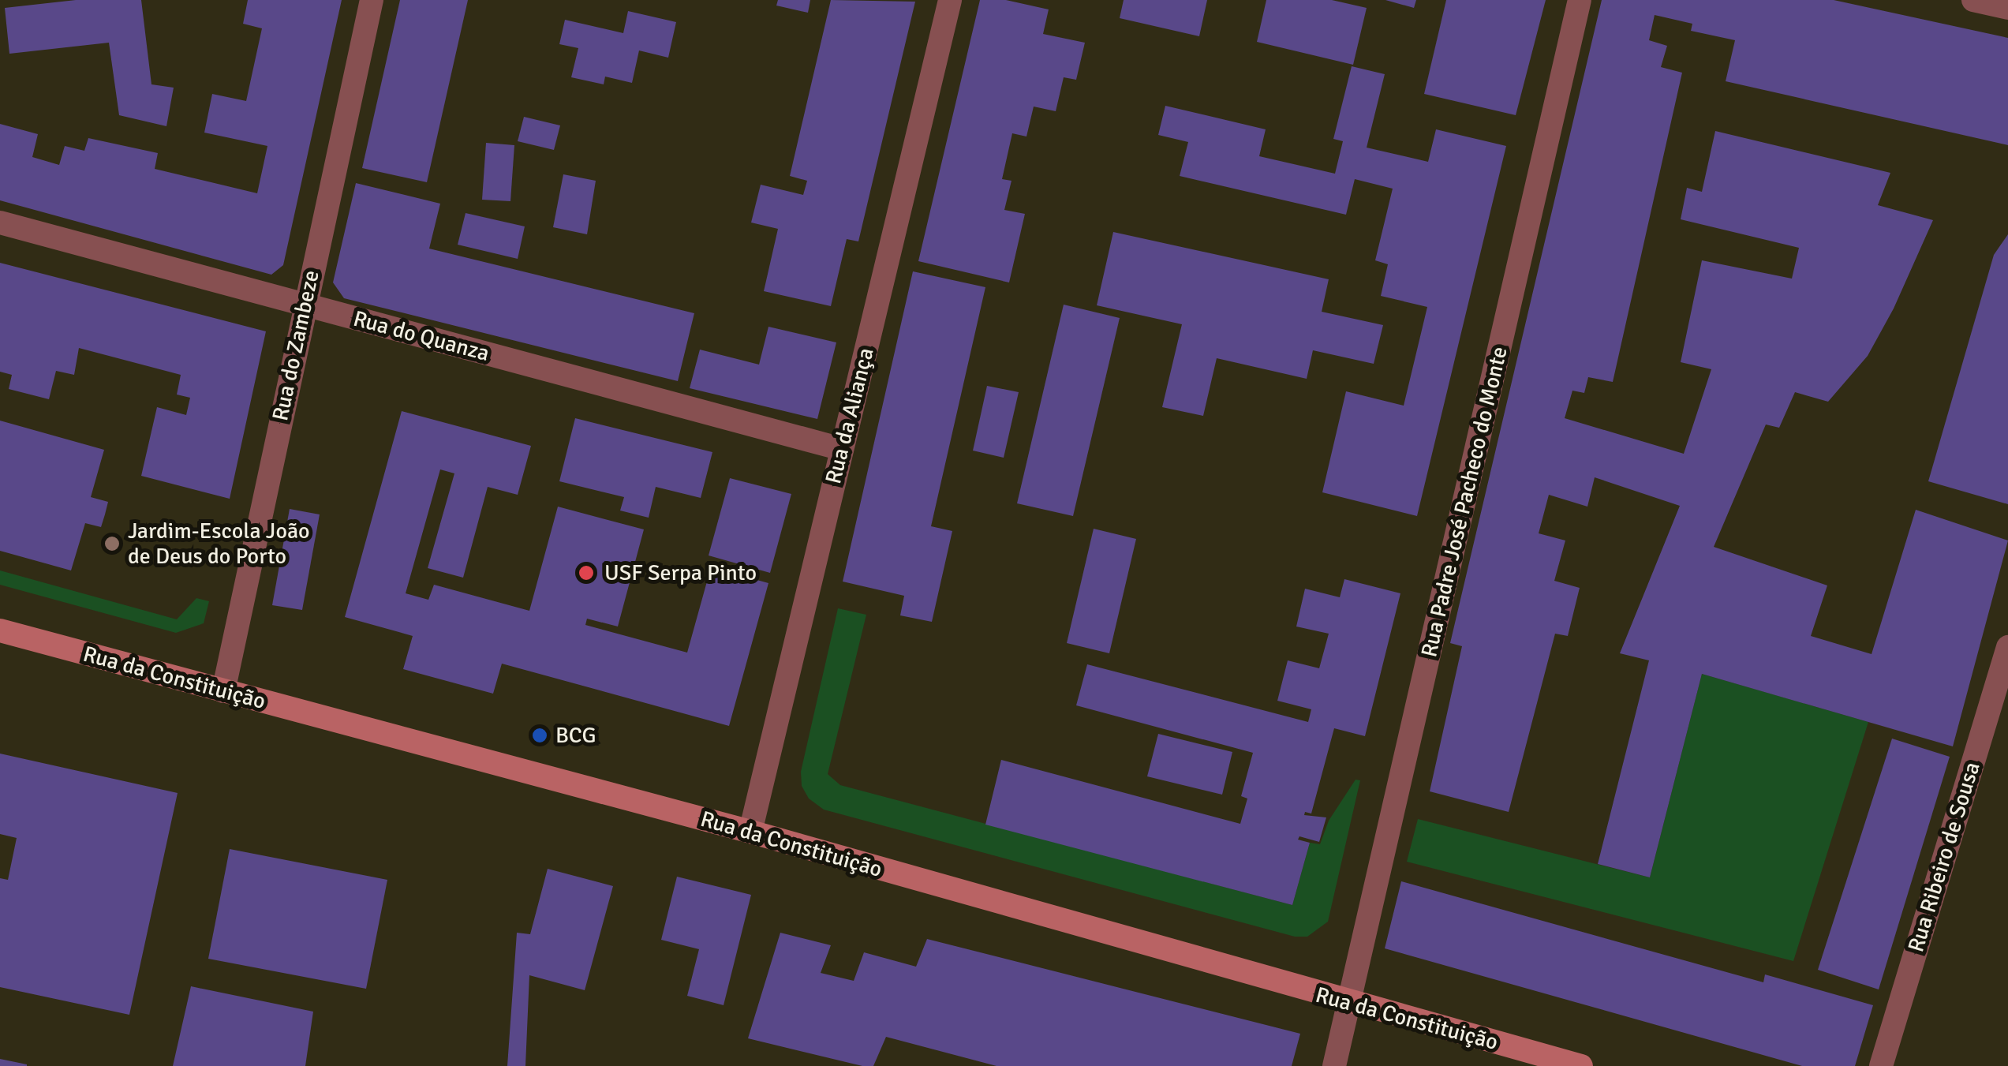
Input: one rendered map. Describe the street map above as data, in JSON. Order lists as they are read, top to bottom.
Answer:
{
  "streets": {
    "main road": ["Rua da Constituição"],
    "street": [
      "Rua do Quanza",
      "Rua do Zambeze",
      "Rua da Aliança",
      "Rua Padre José Pacheco do Monte",
      "Rua Ribeiro de Sousa"
    ]
  },
  "crossings": [
    ["Rua do Quanza", "Rua do Zambeze"],
    ["Rua do Quanza", "Rua da Aliança"],
    ["Rua do Zambeze", "Rua da Constituição"],
    ["Rua da Aliança", "Rua da Constituição"],
    ["Rua Padre José Pacheco do Monte", "Rua da Constituição"]
  ],
  "places": ["Jardim-Escola João de Deus do Porto", "USF Serpa Pinto", "BCG"]
}
